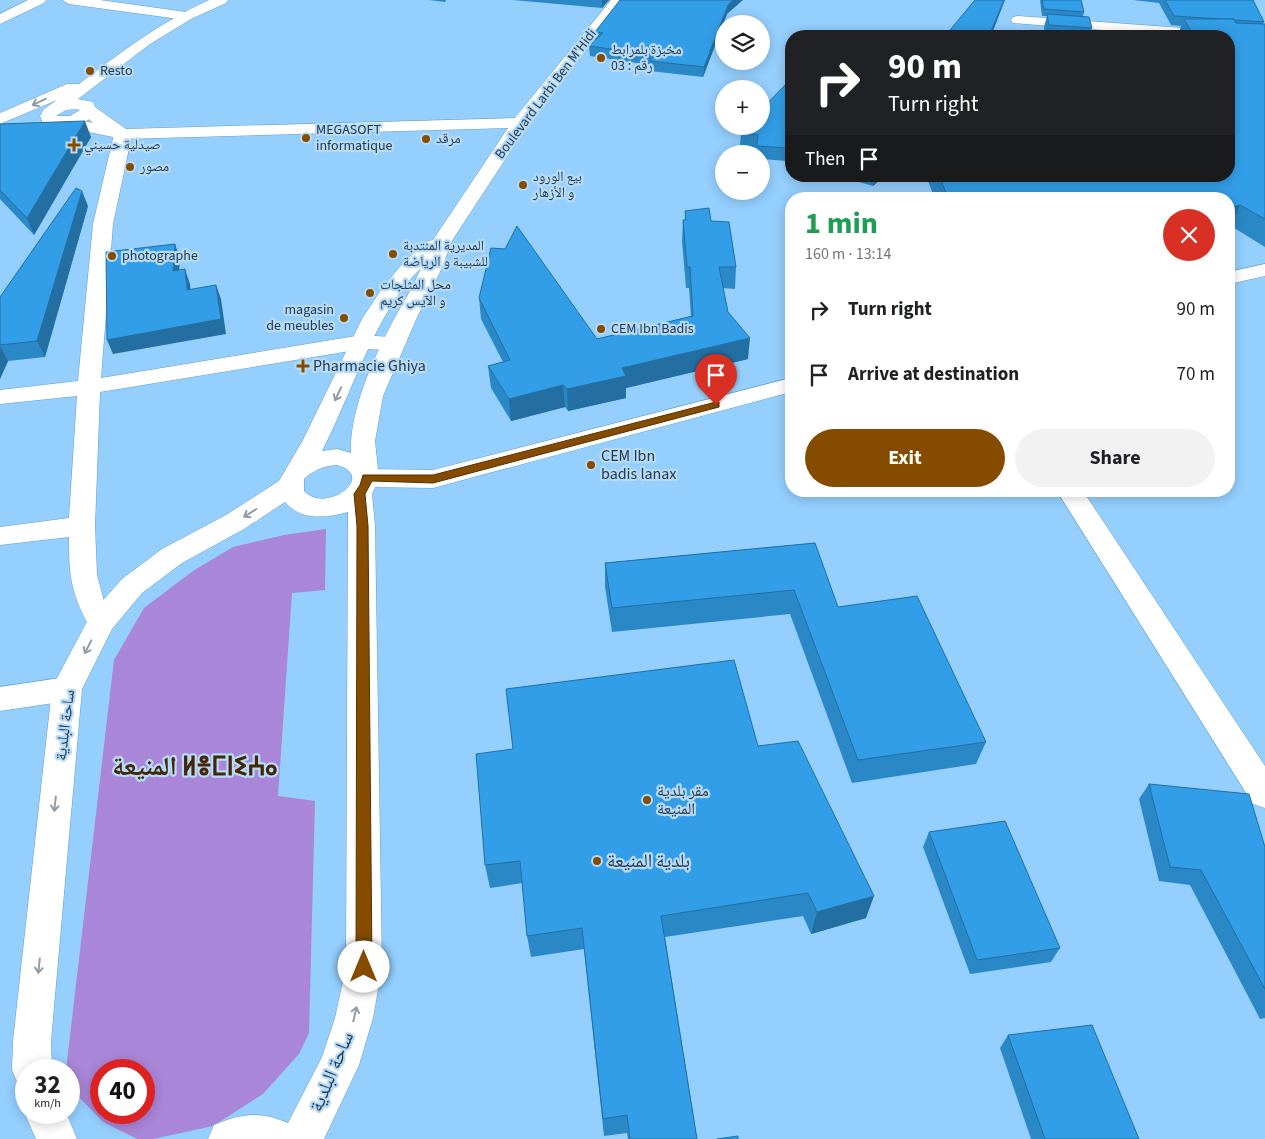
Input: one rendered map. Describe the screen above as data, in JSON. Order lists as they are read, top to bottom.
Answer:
{
  "streets": {
    "street": ["Boulevard Larbi Ben M'Hidi", "ساحة البلدية"]
  },
  "crossings": [
    ["Boulevard Larbi Ben M'Hidi", "ساحة البلدية"]
  ],
  "districts": ["المنيعة ⵍⴻⵎⵏⵉⵄⴰ"],
  "places": {
    "other": [
      "مخبزة بلمرابط رقم : 03",
      "Resto",
      "MEGASOFT informatique",
      "مرقد",
      "مصور",
      "بيع الورود و الأزهار",
      "المديرية المنتدبة للشبيبة و الرياضة",
      "photographe",
      "محل المثلجات و الآيس كريم",
      "magasin de meubles",
      "CEM Ibn Badis",
      "CEM Ibn badis lanax",
      "مقر بلدية المنيعة",
      "بلدية المنيعة"
    ],
    "health": ["صيدلية حسيني", "Pharmacie Ghiya"]
  },
  "page": {
    "map_buttons": ["+", "−"],
    "turn": ["90 m", "Turn right"],
    "then": "Then",
    "heading": ["1 min", "160 m · 13:14"],
    "list": [
      {
        "name": "Turn right",
        "value": "90 m"
      },
      {
        "name": "Arrive at destination",
        "value": "70 m"
      }
    ],
    "buttons": ["Exit", "Share"],
    "speed": "32 km/h",
    "limit": "40"
  }
}
